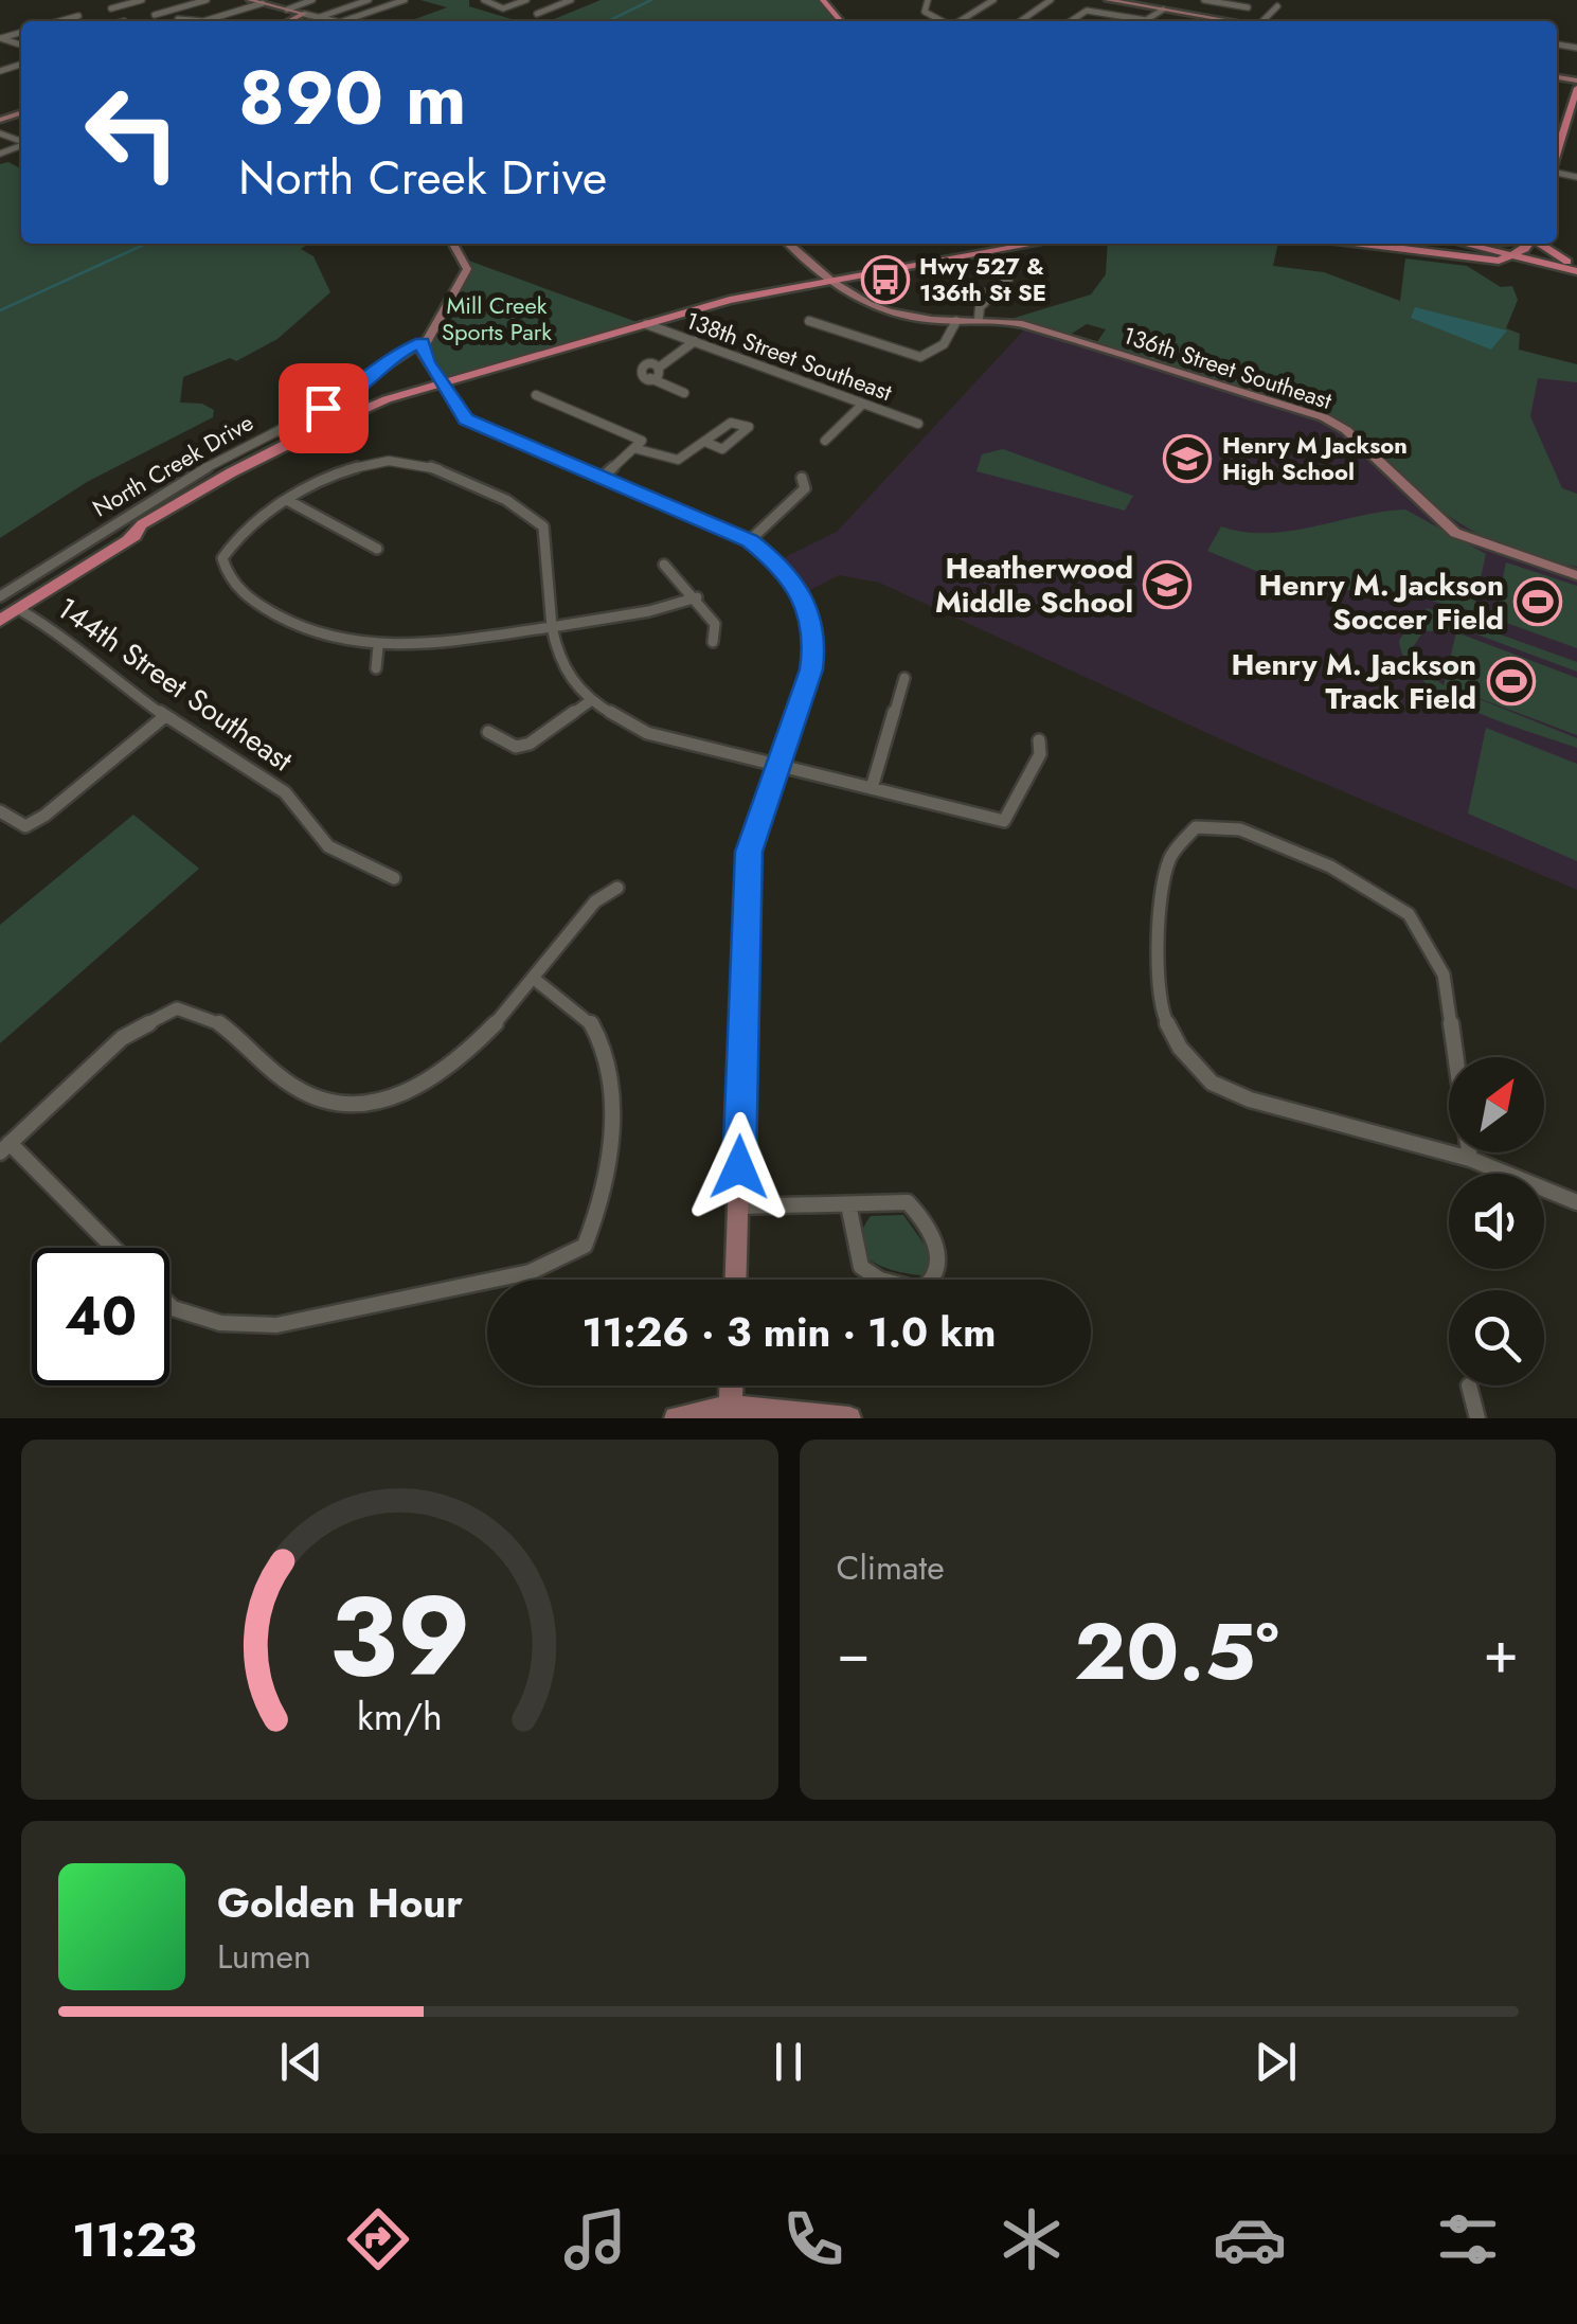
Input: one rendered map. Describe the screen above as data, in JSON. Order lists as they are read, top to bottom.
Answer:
{
  "streets": {
    "street": [
      "138th Street Southeast",
      "136th Street Southeast",
      "North Creek Drive",
      "144th Street Southeast"
    ]
  },
  "parks": ["Mill Creek Sports Park"],
  "places": {
    "bus stop": ["Hwy 527 & 136th St SE"],
    "school or university": ["Henry M Jackson High School", "Heatherwood Middle School"],
    "sports": ["Henry M. Jackson Soccer Field", "Henry M. Jackson Track Field"]
  },
  "north": "top right",
  "page": {
    "turn": ["890 m", "North Creek Drive"],
    "limit": "40",
    "trip": "11:26 · 3 min · 1.0 km",
    "tile": "Climate",
    "heat": ["−", "20.5°", "+"],
    "song": ["Golden Hour", "Lumen"],
    "tabs": "11:23",
    "gauge": ["39", "km/h"]
  }
}
